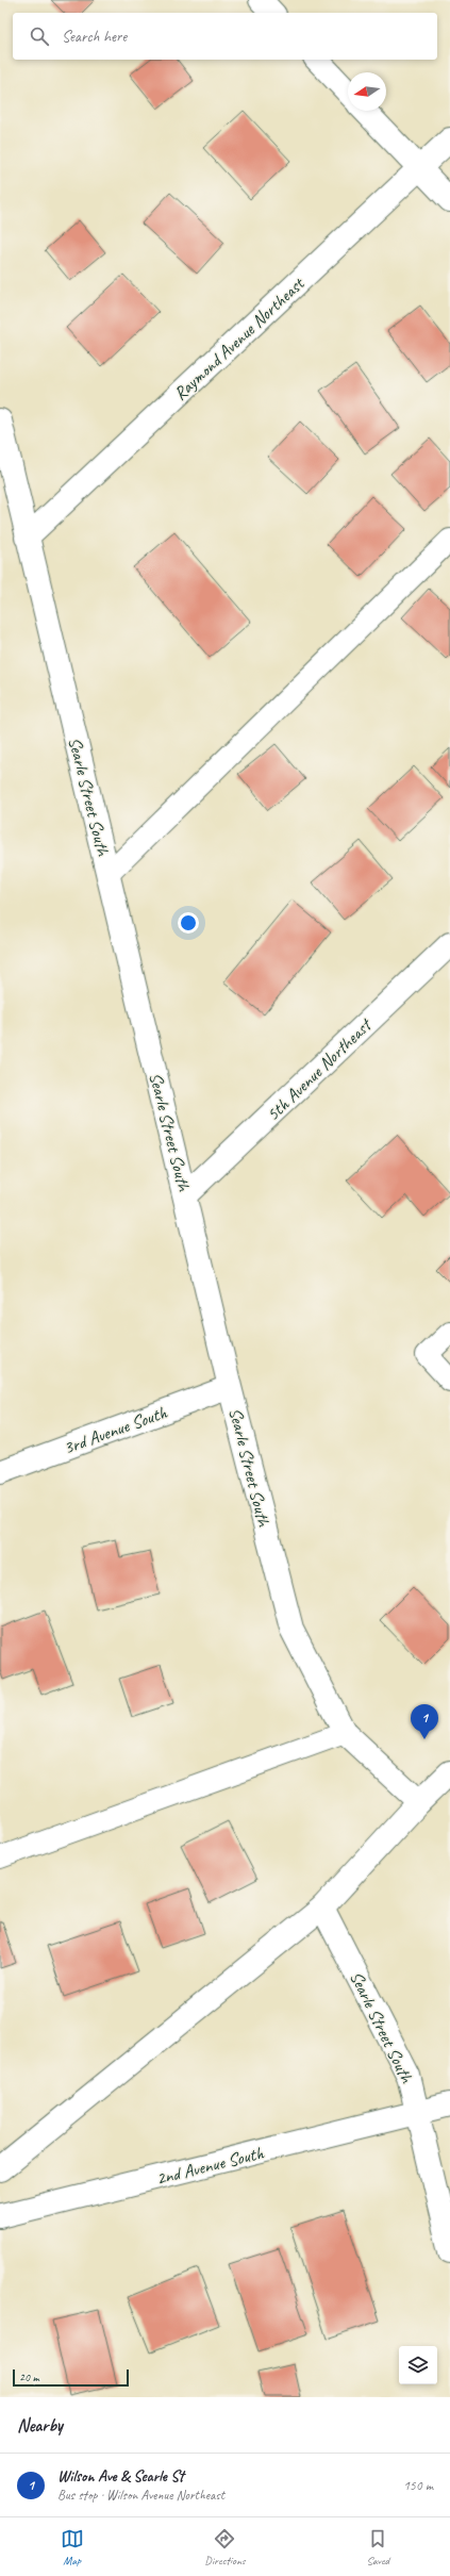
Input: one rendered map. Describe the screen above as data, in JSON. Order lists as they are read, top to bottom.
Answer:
{
  "streets": {
    "street": [
      "Raymond Avenue Northeast",
      "Searle Street South",
      "5th Avenue Northeast",
      "3rd Avenue South",
      "2nd Avenue South"
    ]
  },
  "crossings": [
    ["Raymond Avenue Northeast", "Searle Street South"],
    ["Searle Street South", "5th Avenue Northeast"],
    ["Searle Street South", "3rd Avenue South"],
    ["Searle Street South", "2nd Avenue South"]
  ],
  "scale_bar": "20 m",
  "north": "left",
  "page": {
    "search": "Search here",
    "pins": "1",
    "scale": "20 m",
    "heading": "Nearby",
    "list": [
      {
        "mark": "1",
        "name": "Wilson Ave & Searle St",
        "note": "Bus stop · Wilson Avenue Northeast",
        "value": "150 m"
      }
    ],
    "nav": ["Map", "Directions", "Saved"]
  }
}
